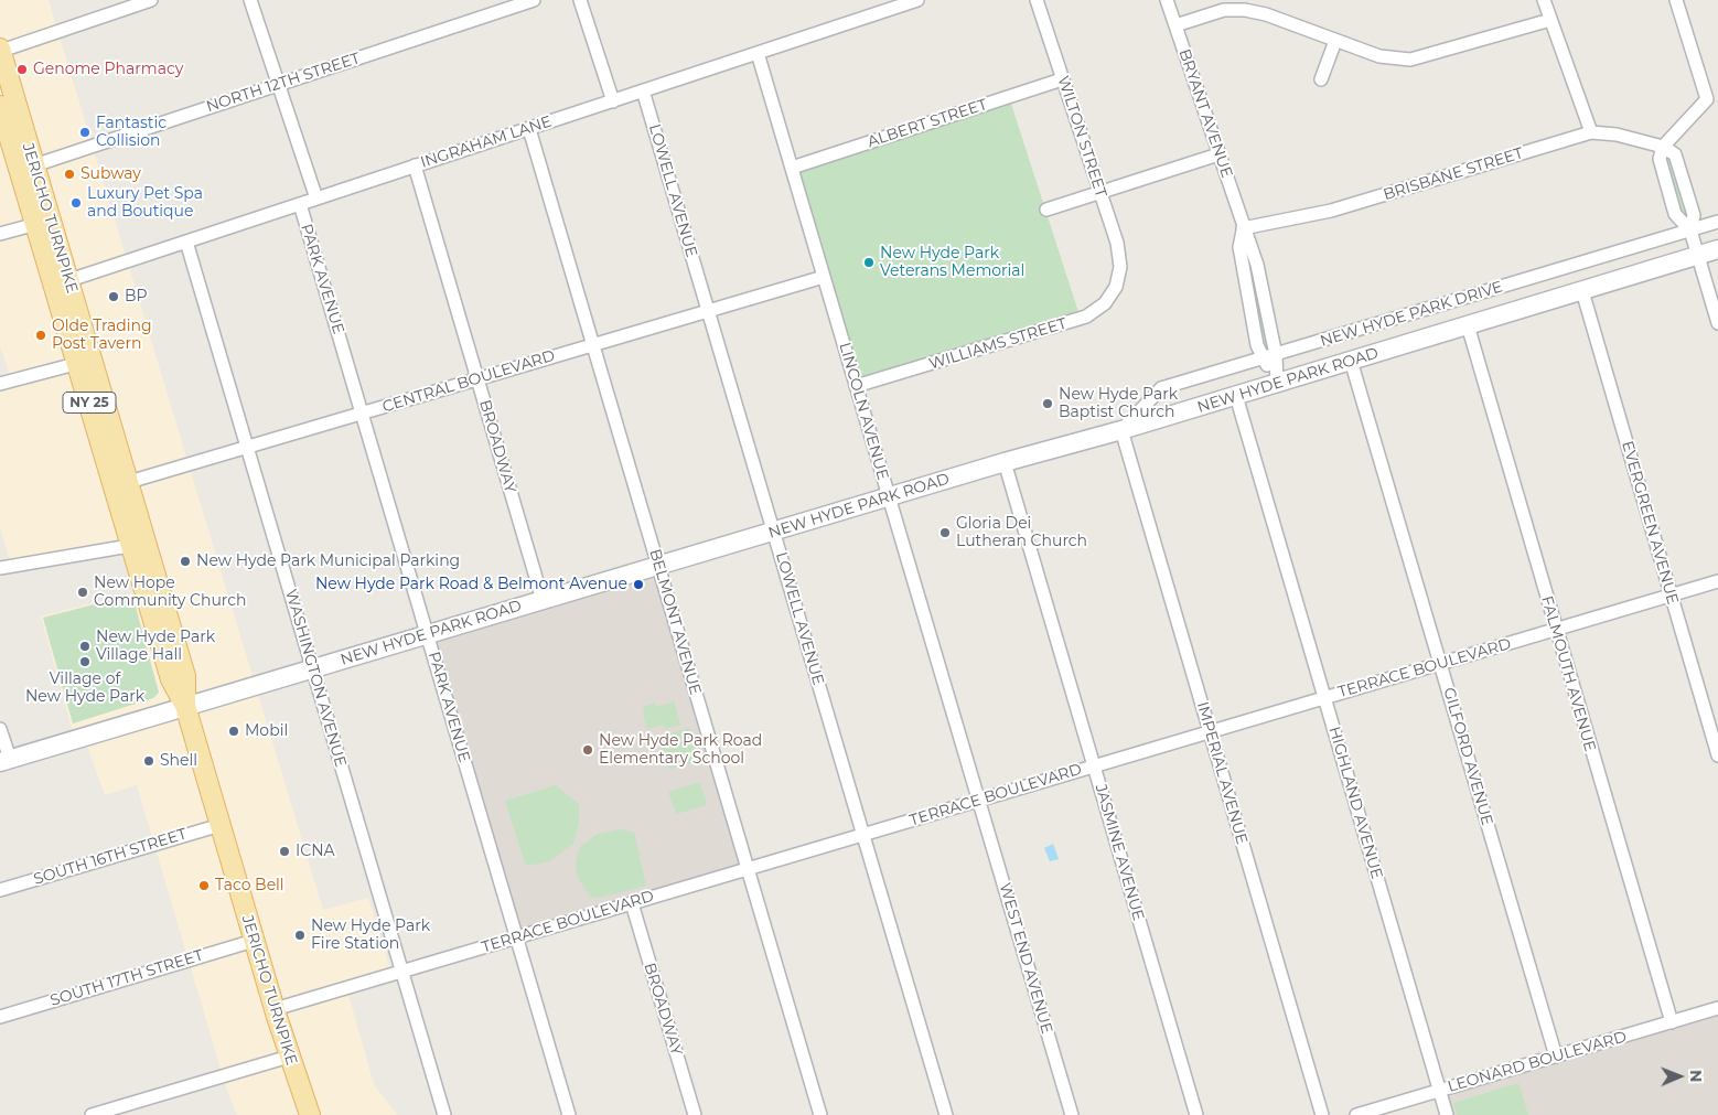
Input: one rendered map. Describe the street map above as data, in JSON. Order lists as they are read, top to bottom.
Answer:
{
  "streets": {
    "main road": ["JERICHO TURNPIKE", "NEW HYDE PARK ROAD", "NY 25"],
    "street": [
      "NORTH 12TH STREET",
      "BRYANT AVENUE",
      "ALBERT STREET",
      "WILTON STREET",
      "INGRAHAM LANE",
      "BRISBANE STREET",
      "LOWELL AVENUE",
      "PARK AVENUE",
      "NEW HYDE PARK DRIVE",
      "WILLIAMS STREET",
      "CENTRAL BOULEVARD",
      "LINCOLN AVENUE",
      "BROADWAY",
      "EVERGREEN AVENUE",
      "BELMONT AVENUE",
      "TERRACE BOULEVARD",
      "FALMOUTH AVENUE",
      "WASHINGTON AVENUE",
      "GILFORD AVENUE",
      "IMPERIAL AVENUE",
      "HIGHLAND AVENUE",
      "JASMINE AVENUE",
      "SOUTH 16TH STREET",
      "WEST END AVENUE",
      "SOUTH 17TH STREET",
      "LEONARD BOULEVARD"
    ]
  },
  "crossings": [
    ["NORTH 12TH STREET", "JERICHO TURNPIKE"],
    ["BRYANT AVENUE", "BRISBANE STREET"],
    ["BRYANT AVENUE", "NEW HYDE PARK DRIVE"],
    ["BRYANT AVENUE", "NEW HYDE PARK ROAD"],
    ["ALBERT STREET", "WILTON STREET"],
    ["ALBERT STREET", "LINCOLN AVENUE"],
    ["WILTON STREET", "WILLIAMS STREET"],
    ["INGRAHAM LANE", "LOWELL AVENUE"],
    ["INGRAHAM LANE", "JERICHO TURNPIKE"],
    ["INGRAHAM LANE", "PARK AVENUE"],
    ["INGRAHAM LANE", "LINCOLN AVENUE"],
    ["INGRAHAM LANE", "BROADWAY"],
    ["INGRAHAM LANE", "BELMONT AVENUE"],
    ["INGRAHAM LANE", "WASHINGTON AVENUE"],
    ["LOWELL AVENUE", "NEW HYDE PARK ROAD"],
    ["LOWELL AVENUE", "CENTRAL BOULEVARD"],
    ["LOWELL AVENUE", "TERRACE BOULEVARD"],
    ["JERICHO TURNPIKE", "NEW HYDE PARK ROAD"],
    ["JERICHO TURNPIKE", "CENTRAL BOULEVARD"],
    ["JERICHO TURNPIKE", "TERRACE BOULEVARD"],
    ["JERICHO TURNPIKE", "SOUTH 16TH STREET"],
    ["JERICHO TURNPIKE", "SOUTH 17TH STREET"],
    ["PARK AVENUE", "NEW HYDE PARK ROAD"],
    ["PARK AVENUE", "CENTRAL BOULEVARD"],
    ["PARK AVENUE", "TERRACE BOULEVARD"],
    ["NEW HYDE PARK DRIVE", "NEW HYDE PARK ROAD"],
    ["NEW HYDE PARK DRIVE", "IMPERIAL AVENUE"],
    ["WILLIAMS STREET", "LINCOLN AVENUE"],
    ["NEW HYDE PARK ROAD", "LINCOLN AVENUE"],
    ["NEW HYDE PARK ROAD", "BROADWAY"],
    ["NEW HYDE PARK ROAD", "EVERGREEN AVENUE"],
    ["NEW HYDE PARK ROAD", "BELMONT AVENUE"],
    ["NEW HYDE PARK ROAD", "FALMOUTH AVENUE"],
    ["NEW HYDE PARK ROAD", "WASHINGTON AVENUE"],
    ["NEW HYDE PARK ROAD", "GILFORD AVENUE"],
    ["NEW HYDE PARK ROAD", "IMPERIAL AVENUE"],
    ["NEW HYDE PARK ROAD", "HIGHLAND AVENUE"],
    ["NEW HYDE PARK ROAD", "JASMINE AVENUE"],
    ["CENTRAL BOULEVARD", "LINCOLN AVENUE"],
    ["CENTRAL BOULEVARD", "BROADWAY"],
    ["CENTRAL BOULEVARD", "BELMONT AVENUE"],
    ["CENTRAL BOULEVARD", "WASHINGTON AVENUE"],
    ["LINCOLN AVENUE", "TERRACE BOULEVARD"],
    ["LINCOLN AVENUE", "WEST END AVENUE"],
    ["BROADWAY", "TERRACE BOULEVARD"],
    ["EVERGREEN AVENUE", "TERRACE BOULEVARD"],
    ["BELMONT AVENUE", "TERRACE BOULEVARD"],
    ["TERRACE BOULEVARD", "FALMOUTH AVENUE"],
    ["TERRACE BOULEVARD", "WASHINGTON AVENUE"],
    ["TERRACE BOULEVARD", "GILFORD AVENUE"],
    ["TERRACE BOULEVARD", "IMPERIAL AVENUE"],
    ["TERRACE BOULEVARD", "HIGHLAND AVENUE"],
    ["TERRACE BOULEVARD", "JASMINE AVENUE"],
    ["TERRACE BOULEVARD", "WEST END AVENUE"],
    ["FALMOUTH AVENUE", "LEONARD BOULEVARD"],
    ["GILFORD AVENUE", "LEONARD BOULEVARD"],
    ["HIGHLAND AVENUE", "LEONARD BOULEVARD"]
  ],
  "places": [
    "Genome Pharmacy",
    "Fantastic Collision",
    "Subway",
    "Luxury Pet Spa and Boutique",
    "New Hyde Park Veterans Memorial",
    "BP",
    "Olde Trading Post Tavern",
    "New Hyde Park Baptist Church",
    "Gloria Dei Lutheran Church",
    "New Hyde Park Municipal Parking",
    "New Hyde Park Road & Belmont Avenue",
    "New Hope Community Church",
    "New Hyde Park Village Hall",
    "Village of New Hyde Park",
    "Mobil",
    "New Hyde Park Road Elementary School",
    "Shell",
    "ICNA",
    "Taco Bell",
    "New Hyde Park Fire Station"
  ],
  "north": "right"
}
